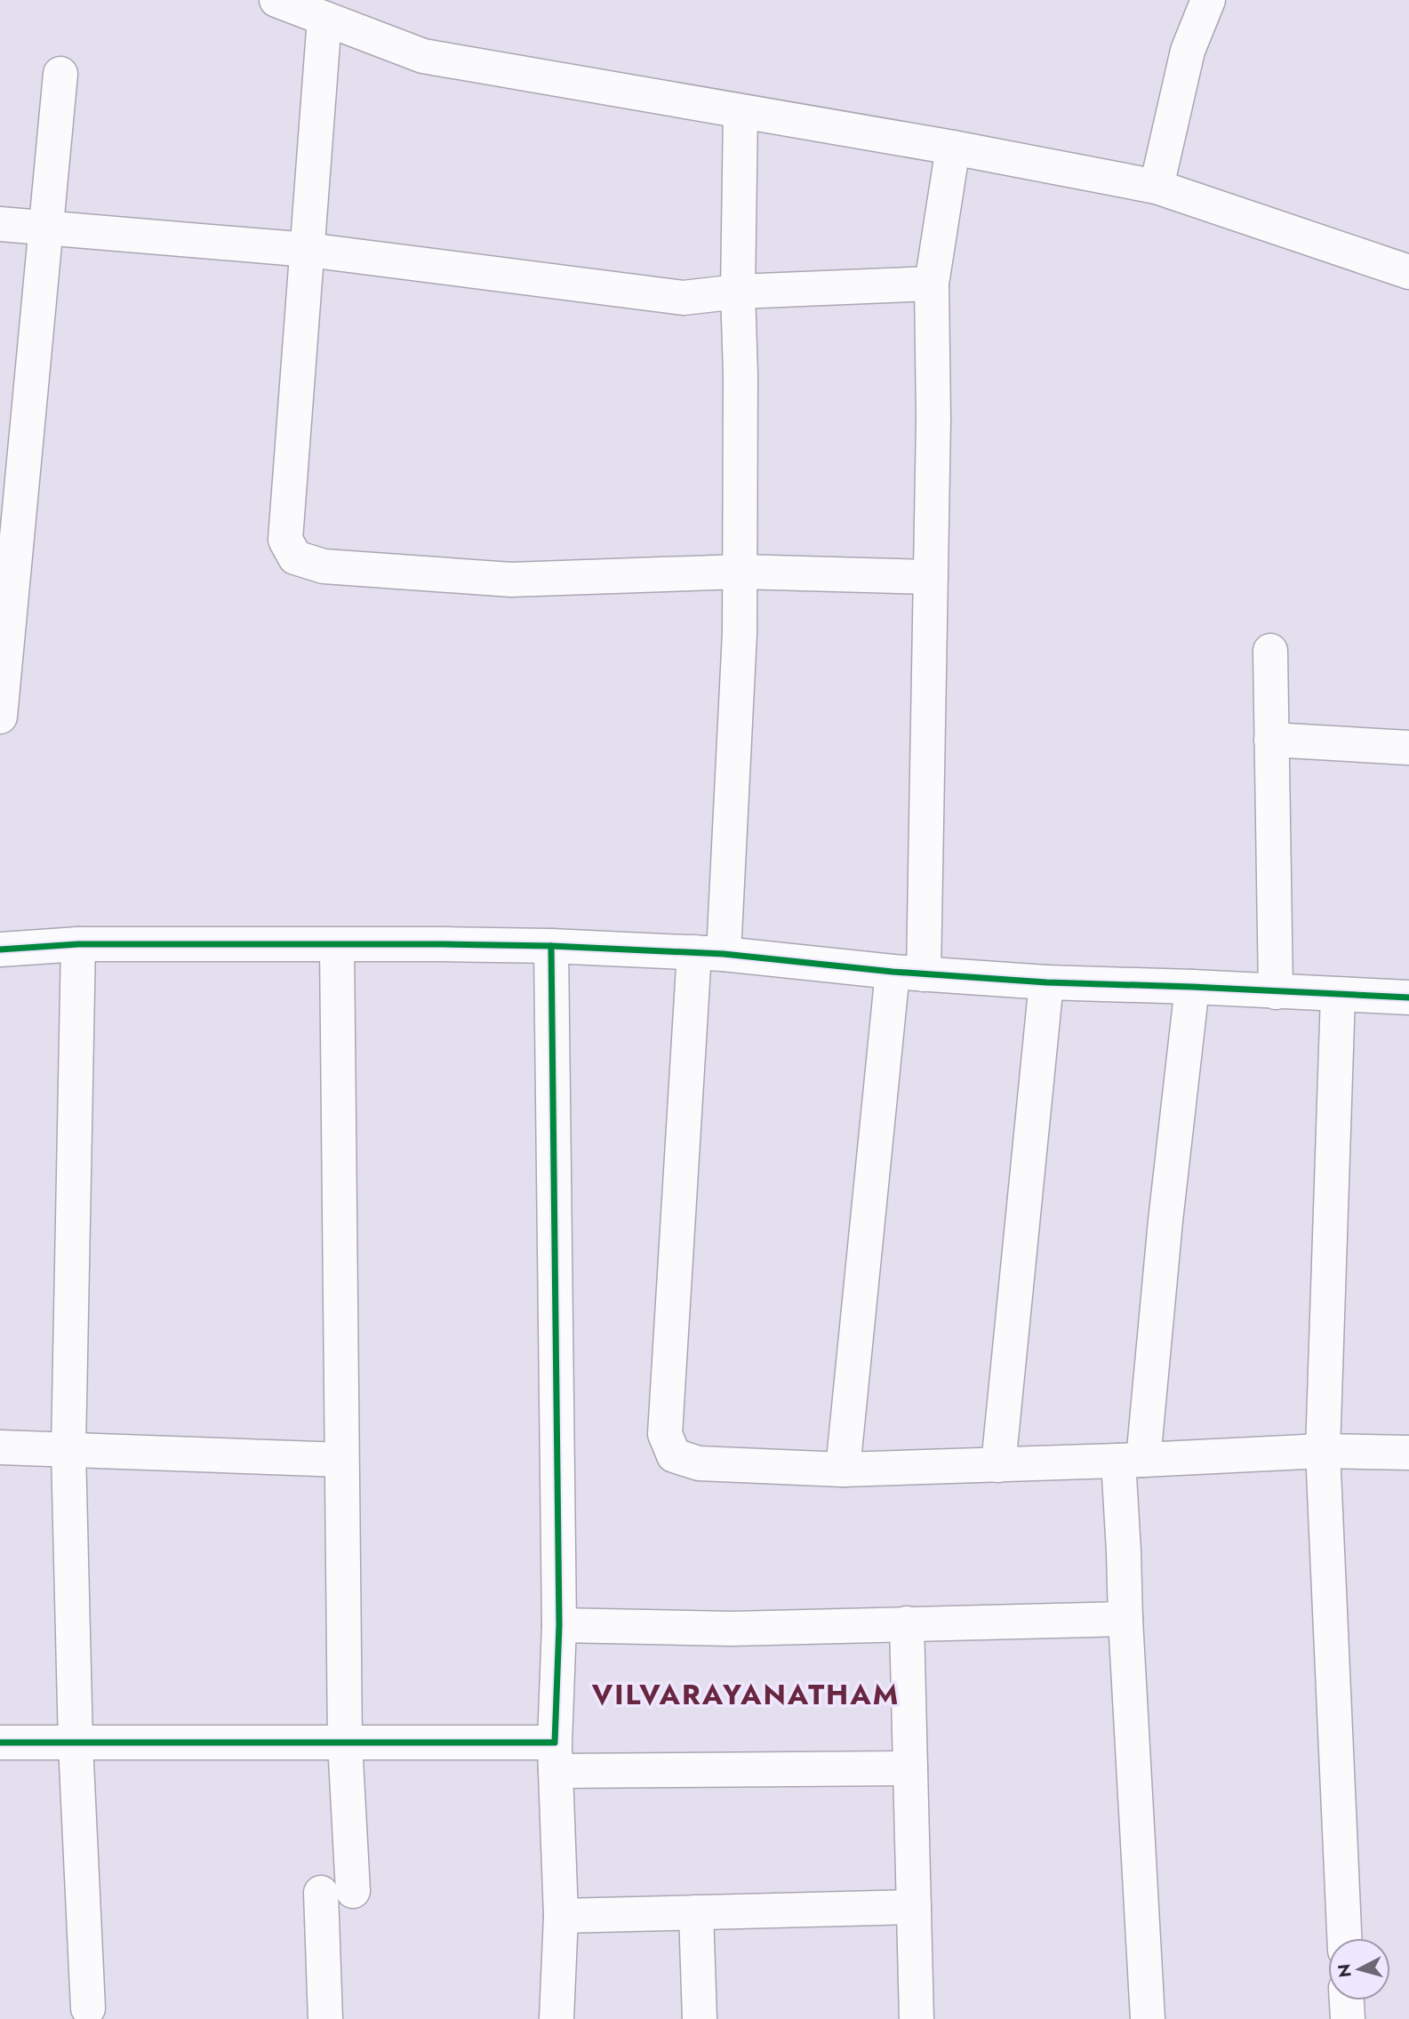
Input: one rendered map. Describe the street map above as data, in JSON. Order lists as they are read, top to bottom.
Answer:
{
  "districts": ["VILVARAYANATHAM"],
  "north": "left"
}
